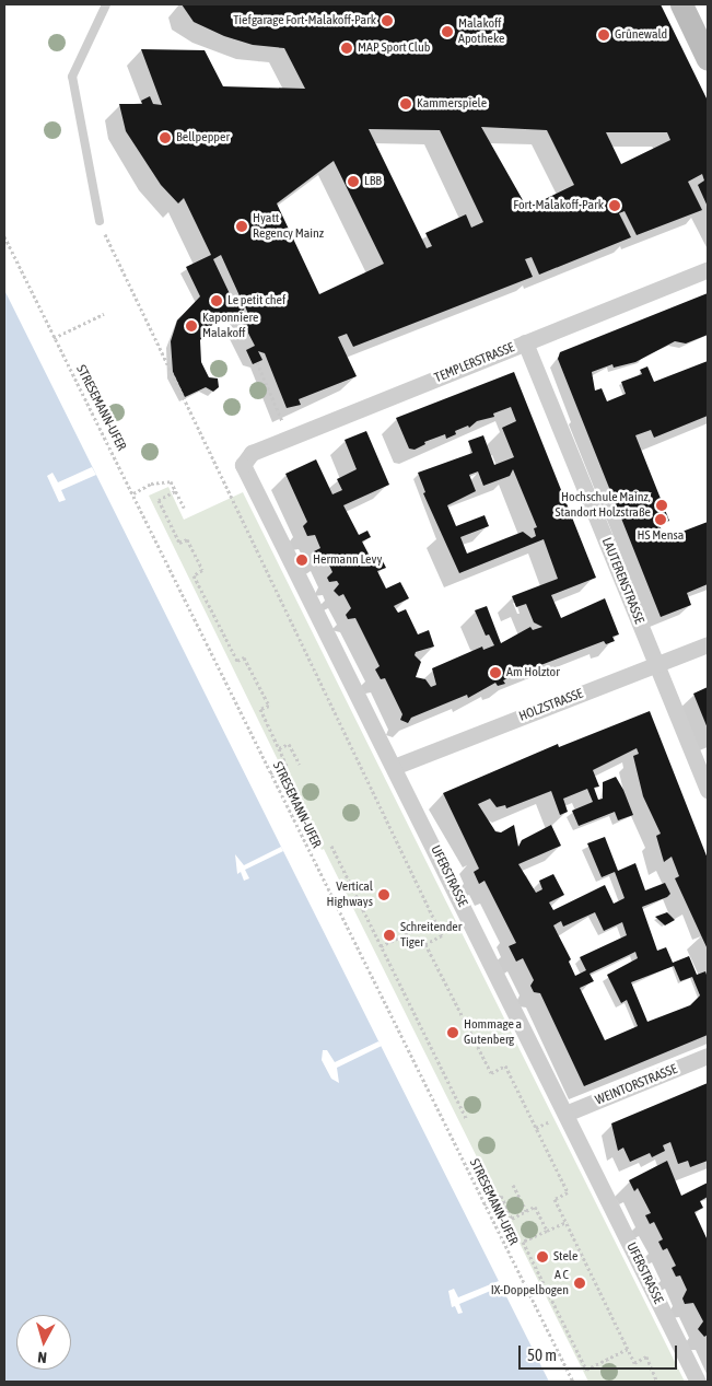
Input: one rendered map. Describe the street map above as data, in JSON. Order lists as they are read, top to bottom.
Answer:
{
  "streets": {
    "street": [
      "TEMPLERSTRASSE",
      "LAUTERENSTRASSE",
      "HOLZSTRASSE",
      "UFERSTRASSE",
      "WEINTORSTRASSE"
    ],
    "path": ["STRESEMANN-UFER"]
  },
  "crossings": [
    ["TEMPLERSTRASSE", "LAUTERENSTRASSE"],
    ["TEMPLERSTRASSE", "UFERSTRASSE"],
    ["LAUTERENSTRASSE", "HOLZSTRASSE"],
    ["HOLZSTRASSE", "UFERSTRASSE"],
    ["UFERSTRASSE", "WEINTORSTRASSE"]
  ],
  "places": [
    "Tiefgarage Fort-Malakoff-Park",
    "Malakoff Apotheke",
    "Grünewald",
    "MAP Sport Club",
    "Kammerspiele",
    "Bellpepper",
    "LBB",
    "Fort-Malakoff-Park",
    "Hyatt Regency Mainz",
    "Le petit chef",
    "Kaponniere Malakoff",
    "Hochschule Mainz, Standort Holzstraße",
    "HS Mensa",
    "Hermann Levy",
    "Am Holztor",
    "Vertical Highways",
    "Schreitender Tiger",
    "Hommage a Gutenberg",
    "Stele",
    "A C IX-Doppelbogen"
  ],
  "scale_bar": "50 m",
  "north": "bottom"
}
